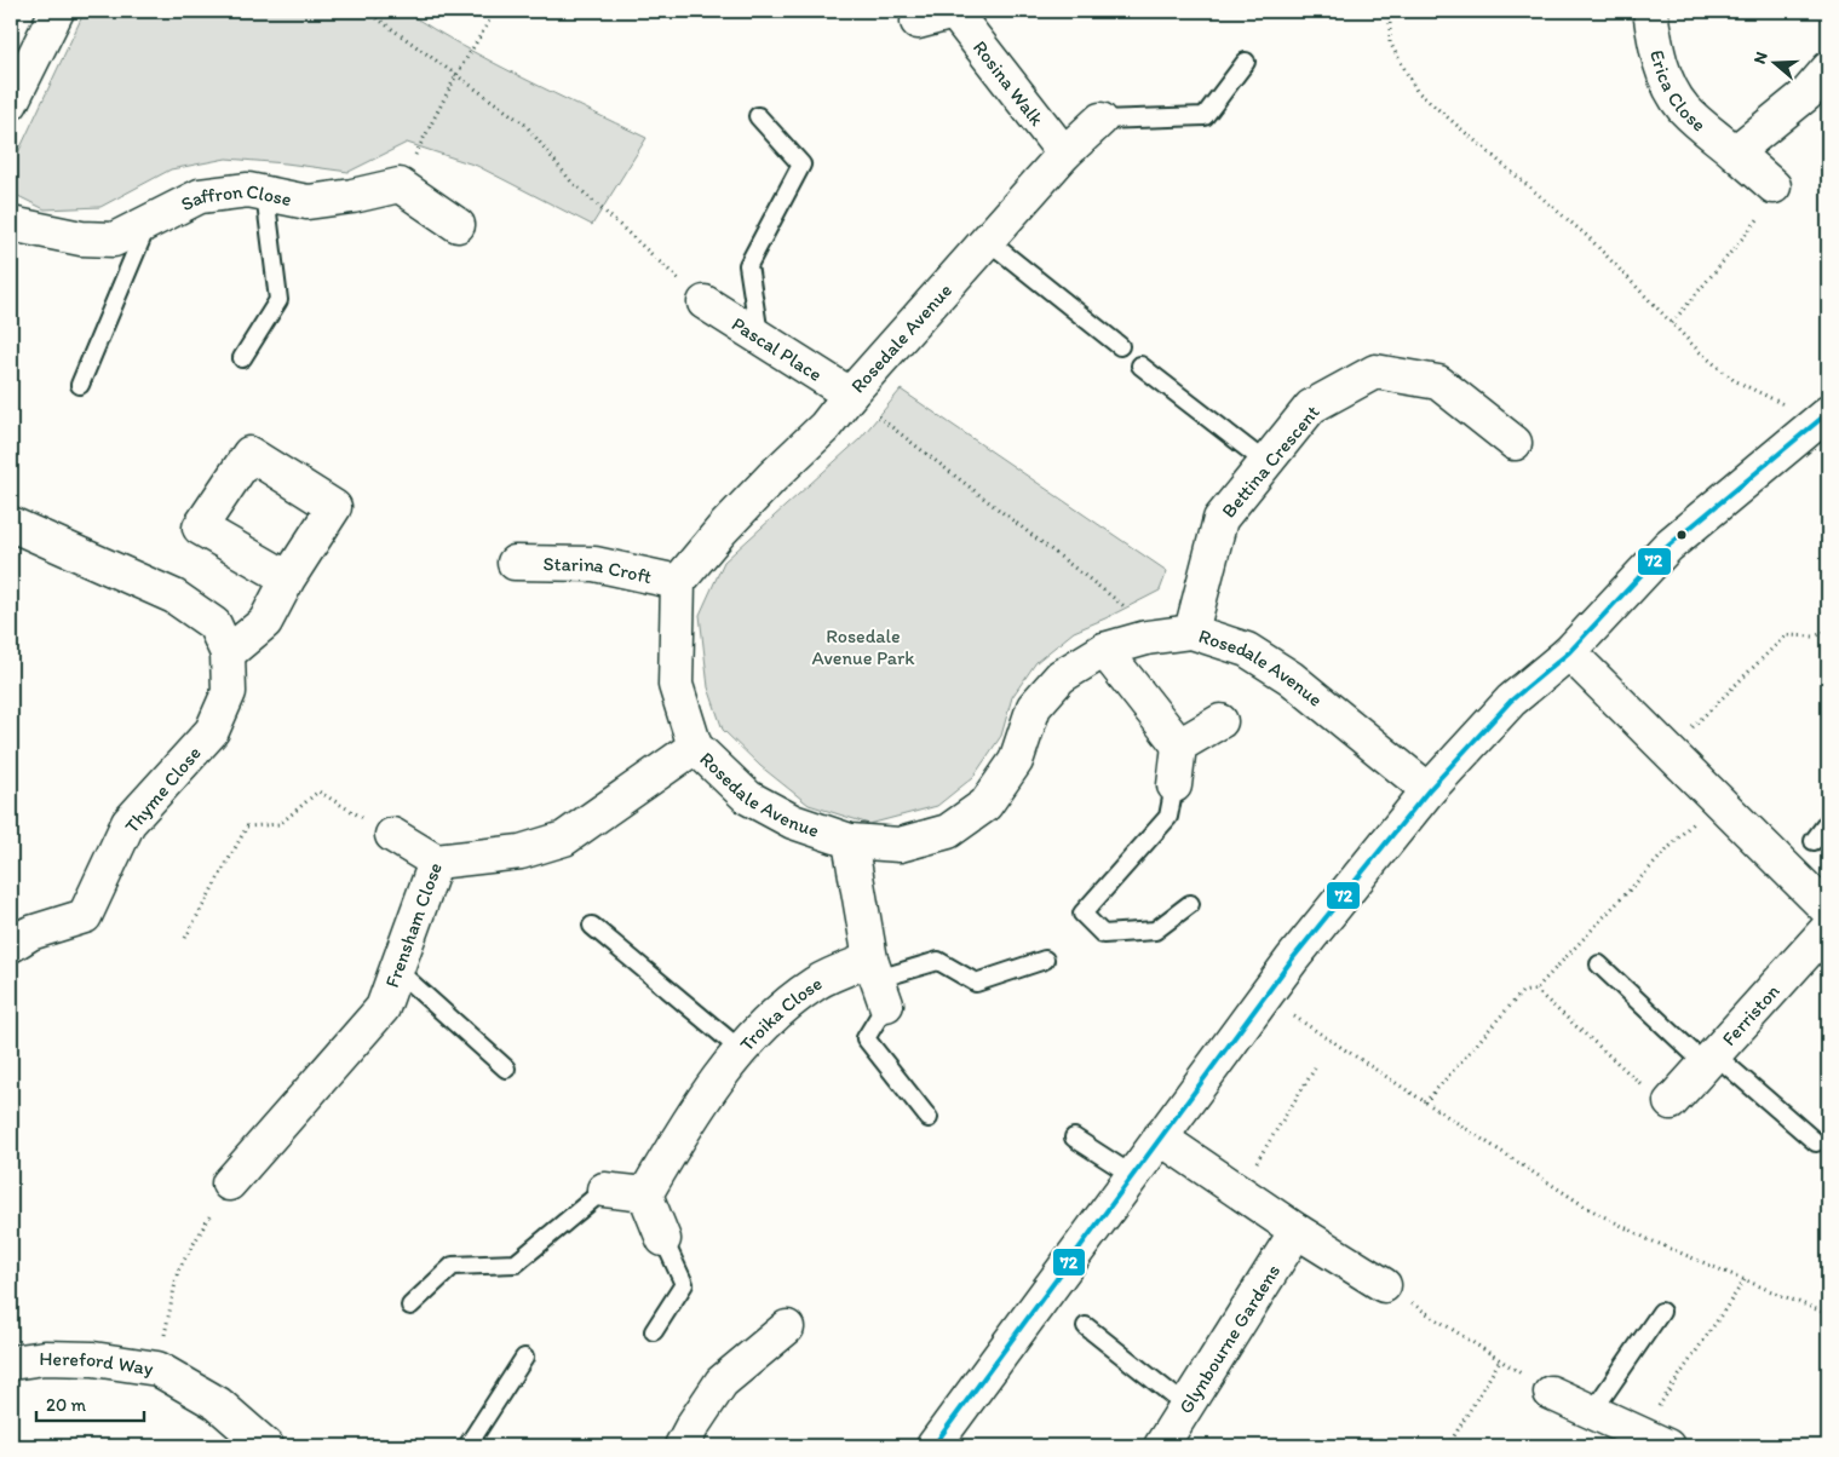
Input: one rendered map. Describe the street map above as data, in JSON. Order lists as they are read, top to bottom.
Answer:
{
  "streets": {
    "street": [
      "Rosina Walk",
      "Erica Close",
      "Saffron Close",
      "Rosedale Avenue",
      "Pascal Place",
      "Bettina Crescent",
      "Starina Croft",
      "Thyme Close",
      "Frensham Close",
      "Ferriston",
      "Troika Close",
      "Glynbourne Gardens",
      "Hereford Way"
    ]
  },
  "crossings": [
    ["Rosina Walk", "Rosedale Avenue"],
    ["Rosedale Avenue", "Pascal Place"],
    ["Rosedale Avenue", "Bettina Crescent"],
    ["Rosedale Avenue", "Starina Croft"],
    ["Rosedale Avenue", "Frensham Close"]
  ],
  "parks": ["Rosedale Avenue Park"],
  "lines": ["transit line 72"],
  "scale_bar": "20 m",
  "north": "left"
}
